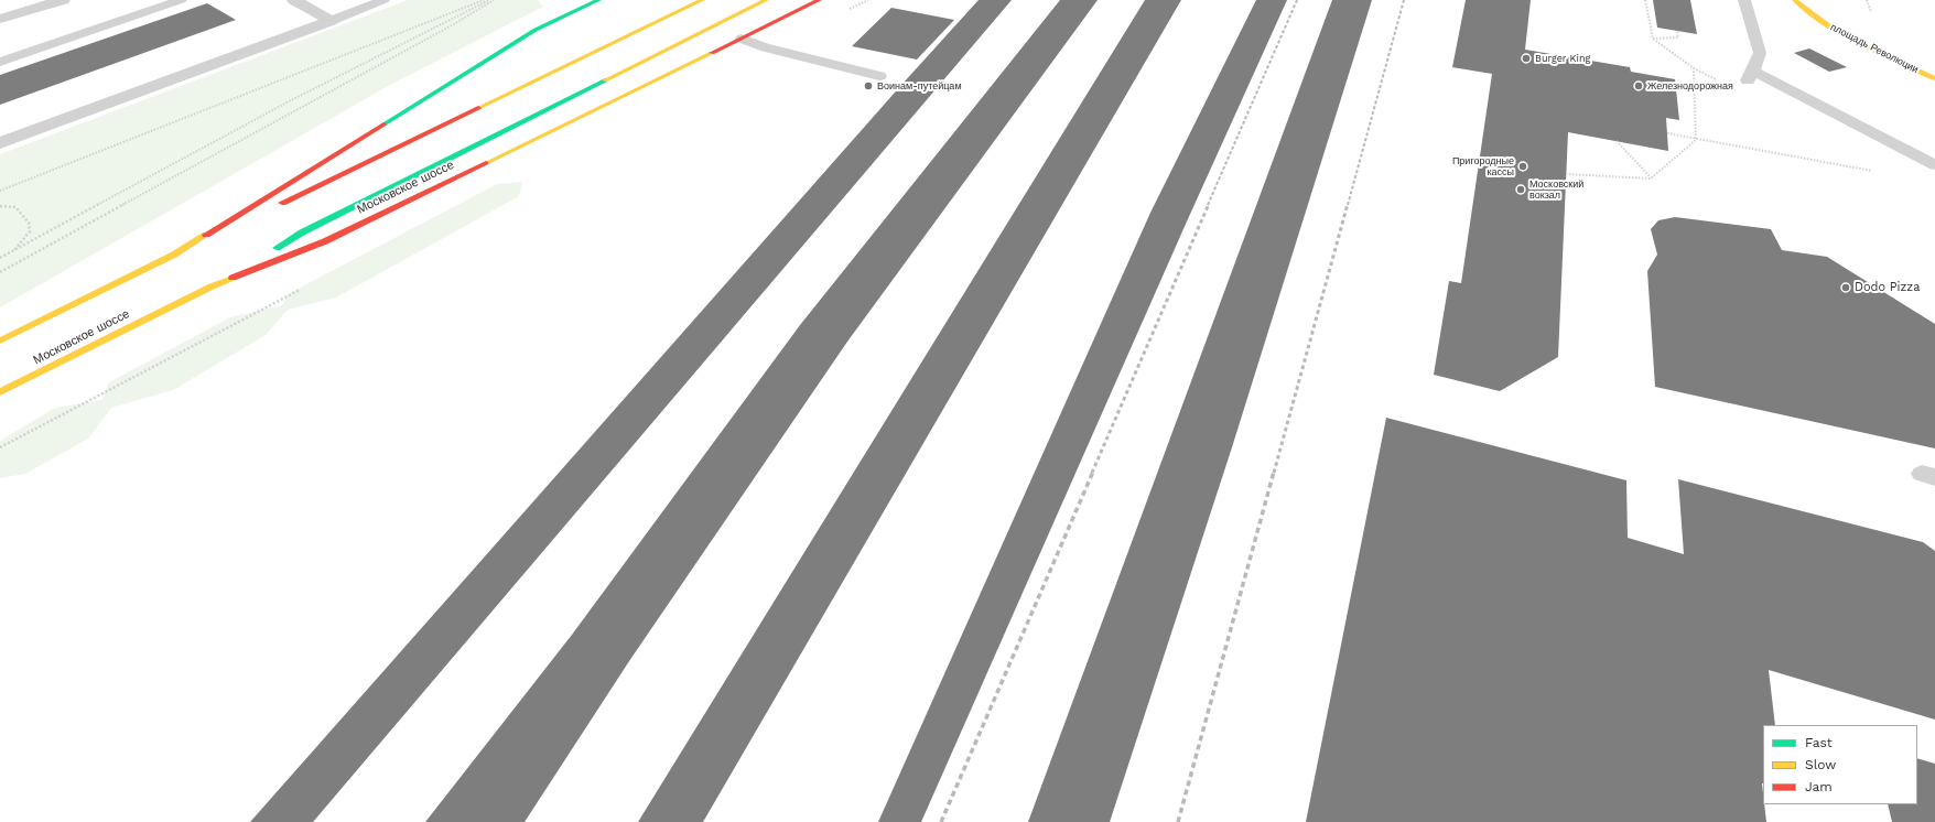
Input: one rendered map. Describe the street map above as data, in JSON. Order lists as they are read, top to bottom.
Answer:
{
  "streets": {
    "main road": ["площадь Революции", "Московское шоссе"]
  },
  "places": [
    "Burger King",
    "Воинам-путейцам",
    "Железнодорожная",
    "Пригородные кассы",
    "Московский вокзал",
    "Dodo Pizza"
  ],
  "legend": ["Fast", "Slow", "Jam"]
}
